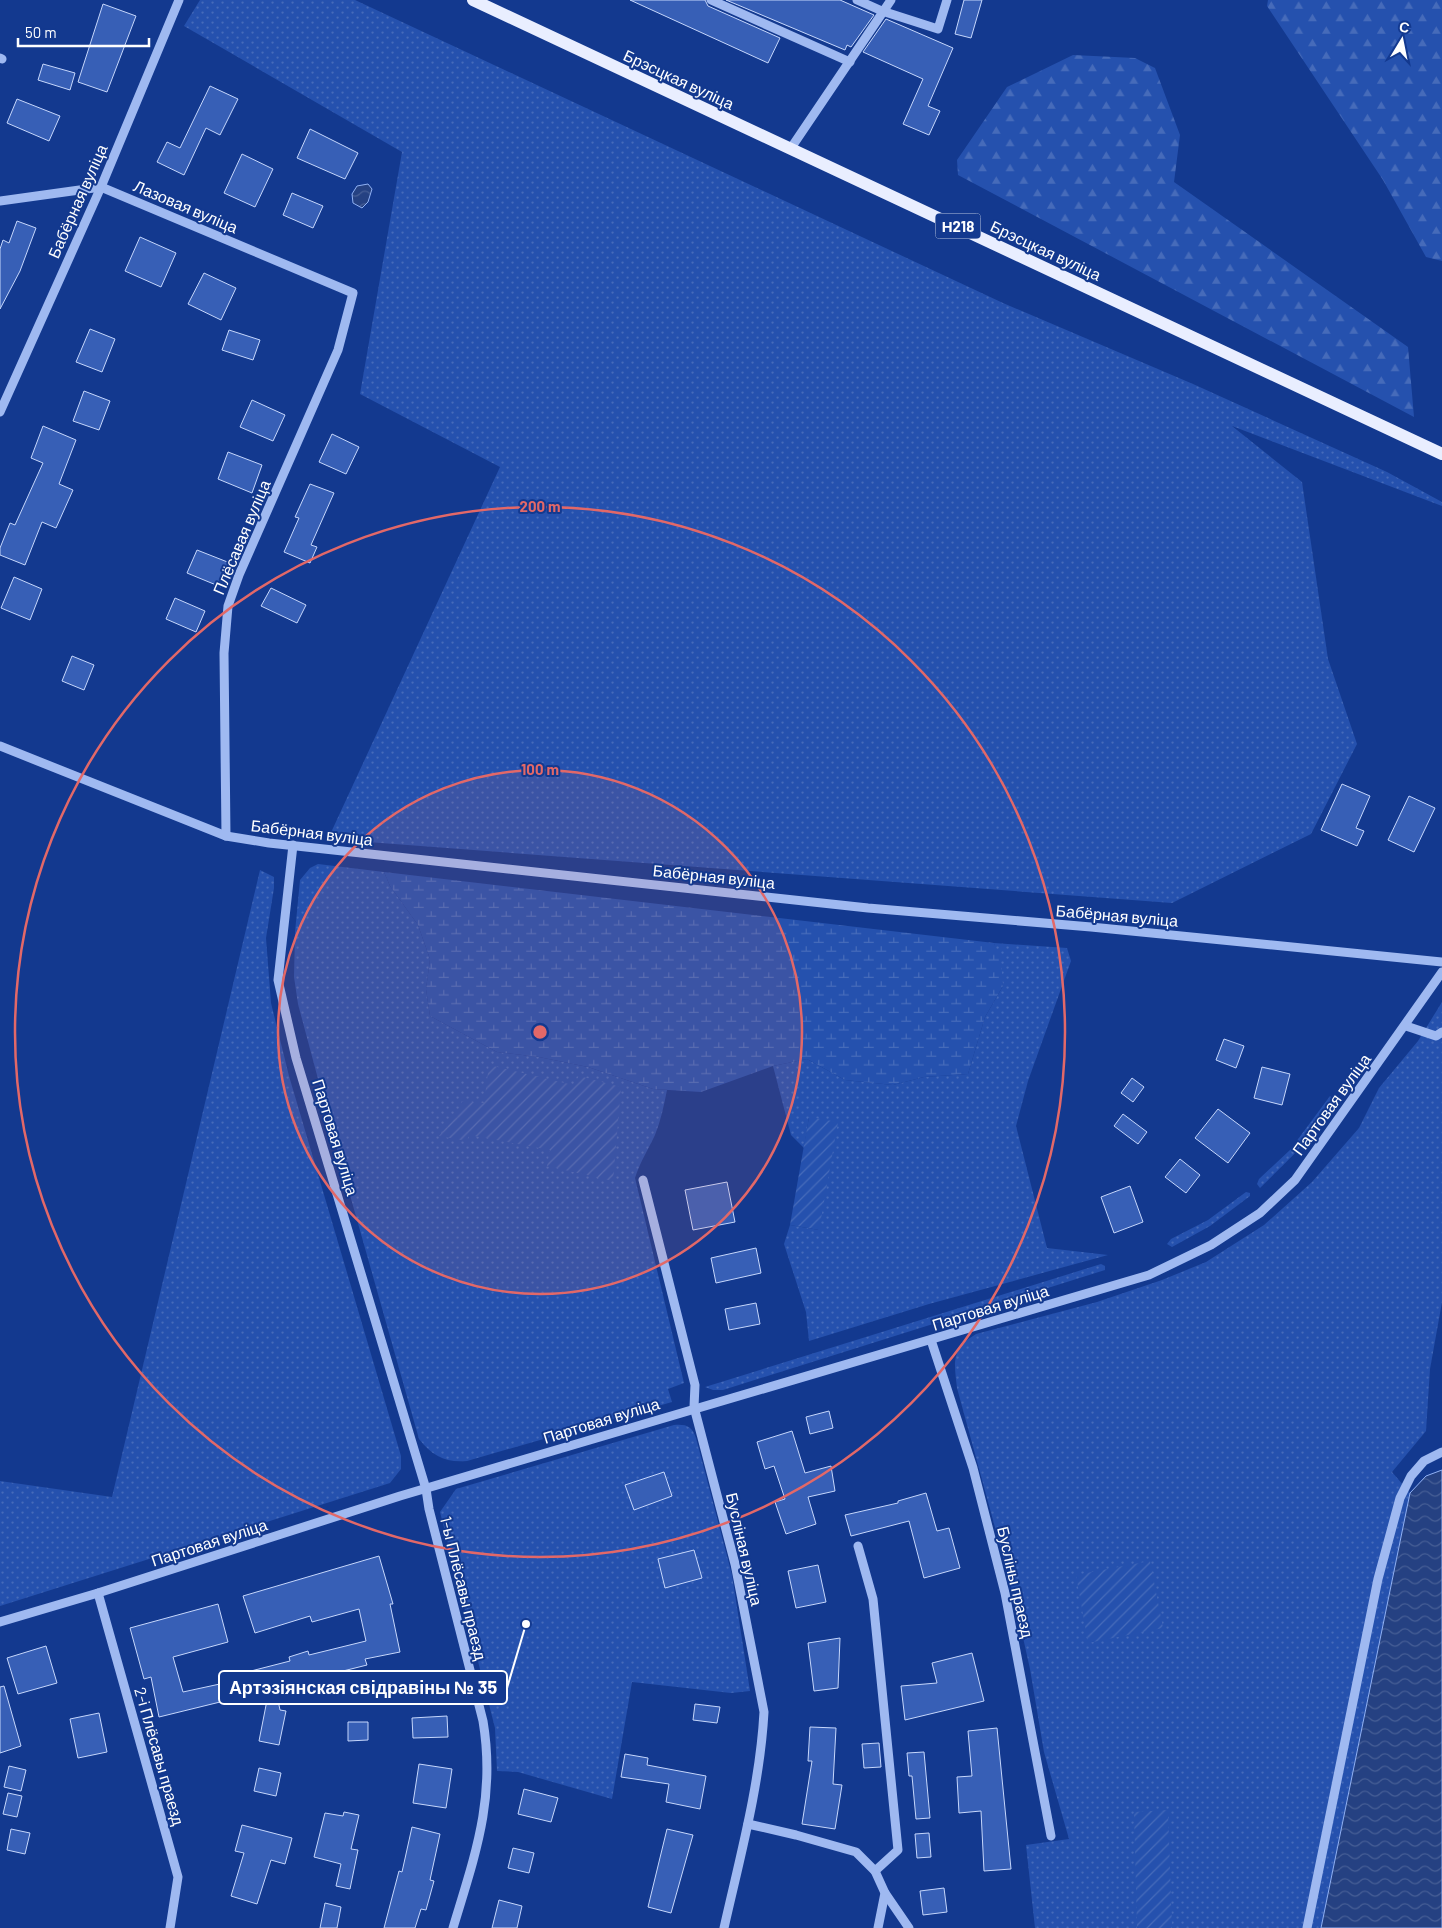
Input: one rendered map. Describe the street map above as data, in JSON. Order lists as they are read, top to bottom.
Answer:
{
  "streets": {
    "main road": ["Брэсцкая вуліца", "Н218"],
    "street": [
      "Бабёрная вуліца",
      "Лазовая вуліца",
      "Плёсавая вуліца",
      "Партовая вуліца",
      "Бусліная вуліца",
      "Бусліны праезд",
      "1-ы Плёсавы праезд",
      "2-і Плёсавы праезд"
    ]
  },
  "crossings": [
    ["Бабёрная вуліца", "Лазовая вуліца"],
    ["Бабёрная вуліца", "Плёсавая вуліца"],
    ["Бабёрная вуліца", "Партовая вуліца"],
    ["Лазовая вуліца", "Плёсавая вуліца"],
    ["Партовая вуліца", "Бусліная вуліца"],
    ["Партовая вуліца", "Бусліны праезд"],
    ["Партовая вуліца", "1-ы Плёсавы праезд"],
    ["Партовая вуліца", "2-і Плёсавы праезд"]
  ],
  "places": ["Артэзіянская свідравіны № 35"],
  "scale_bar": "50 m",
  "north": "top",
  "rings": ["200 m", "100 m"]
}
